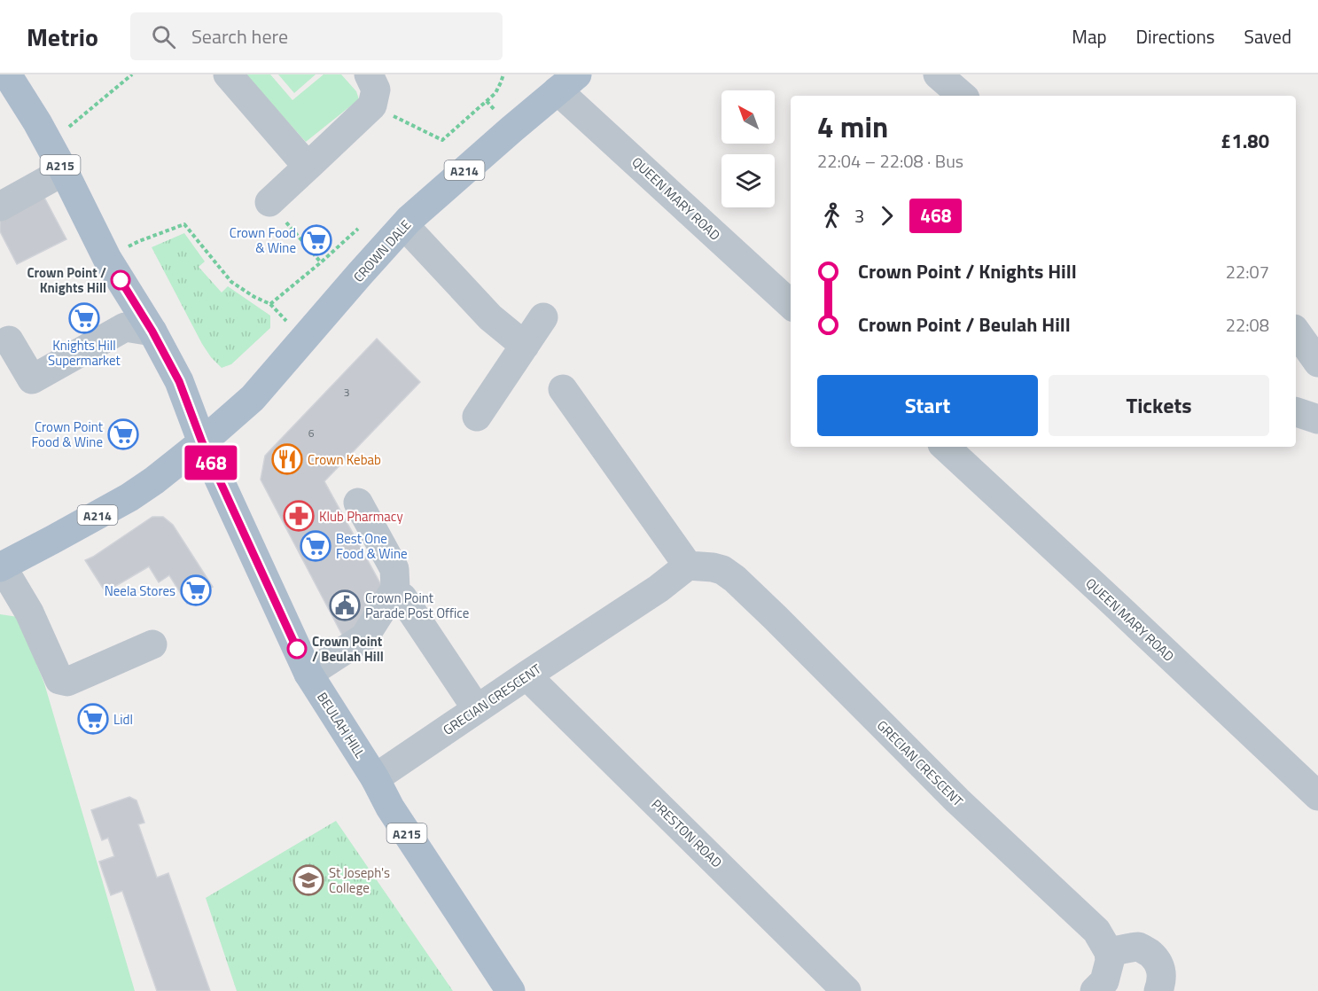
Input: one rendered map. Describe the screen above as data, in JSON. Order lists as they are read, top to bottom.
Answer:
{
  "streets": {
    "main road": [
      "A215",
      "A214",
      "CROWN DALE",
      "BEULAH HILL"
    ],
    "street": ["QUEEN MARY ROAD", "GRECIAN CRESCENT", "PRESTON ROAD"]
  },
  "crossings": [
    ["A215", "A214"],
    ["A215", "CROWN DALE"],
    ["A215", "BEULAH HILL"],
    ["A214", "CROWN DALE"],
    ["A214", "BEULAH HILL"],
    ["QUEEN MARY ROAD", "CROWN DALE"],
    ["CROWN DALE", "BEULAH HILL"],
    ["GRECIAN CRESCENT", "BEULAH HILL"],
    ["GRECIAN CRESCENT", "PRESTON ROAD"]
  ],
  "places": {
    "supermarket": [
      "Crown Food & Wine",
      "Knights Hill Supermarket",
      "Crown Point Food & Wine",
      "Best One Food & Wine",
      "Neela Stores",
      "Lidl"
    ],
    "other": ["Crown Point / Knights Hill", "Crown Point / Beulah Hill"],
    "restaurant": ["Crown Kebab"],
    "pharmacy": ["Klub Pharmacy"],
    "public building": ["Crown Point Parade Post Office"],
    "school or university": ["St Joseph's College"]
  },
  "lines": ["bus line 468"],
  "house_numbers": ["3", "6"],
  "north": "top left",
  "page": {
    "header": "Metrio",
    "search": "Search here",
    "nav": ["Map", "Directions", "Saved"],
    "on_map": "468",
    "heading": ["4 min", "22:04 – 22:08 · Bus", "£1.80"],
    "legs": ["3", "468"],
    "list": [
      {
        "name": "Crown Point / Knights Hill",
        "value": "22:07"
      },
      {
        "name": "Crown Point / Beulah Hill",
        "value": "22:08"
      }
    ],
    "buttons": ["Start", "Tickets"]
  }
}
